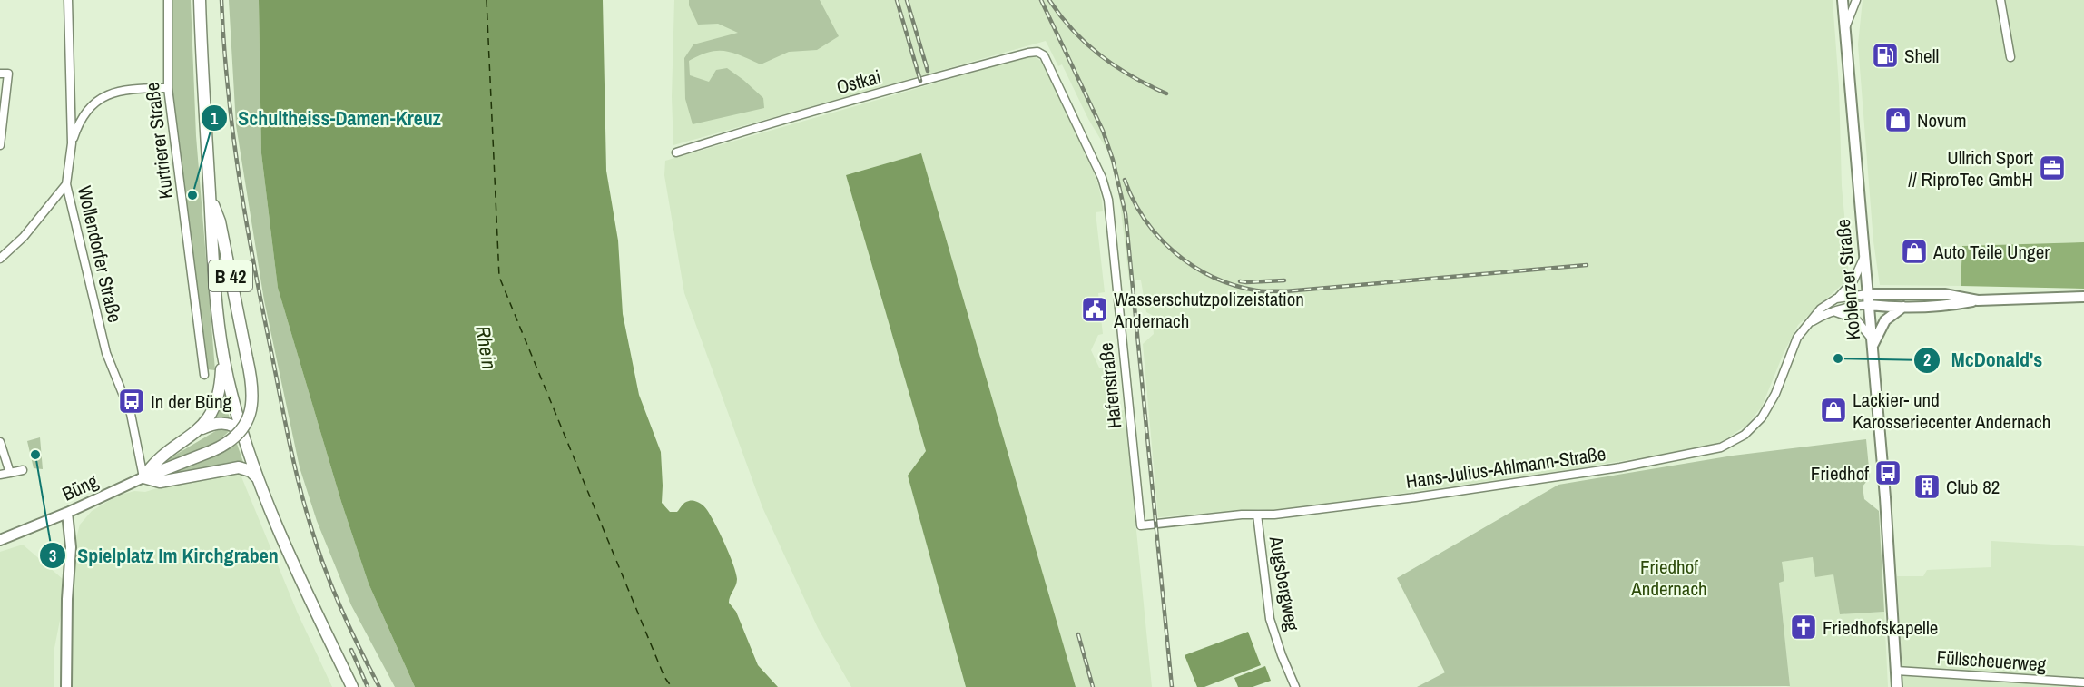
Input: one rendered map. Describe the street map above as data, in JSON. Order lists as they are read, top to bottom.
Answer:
{
  "streets": {
    "main road": ["B 42"],
    "street": [
      "Ostkai",
      "Kurtrierer Straße",
      "Wollendorfer Straße",
      "Koblenzer Straße",
      "Hafenstraße",
      "Hans-Julius-Ahlmann-Straße",
      "Büng",
      "Augsbergweg",
      "Füllscheuerweg"
    ]
  },
  "crossings": [
    ["Ostkai", "Hafenstraße"],
    ["Wollendorfer Straße", "B 42"],
    ["Wollendorfer Straße", "Büng"],
    ["B 42", "Büng"],
    ["Koblenzer Straße", "Hans-Julius-Ahlmann-Straße"],
    ["Koblenzer Straße", "Füllscheuerweg"],
    ["Hafenstraße", "Hans-Julius-Ahlmann-Straße"],
    ["Hans-Julius-Ahlmann-Straße", "Augsbergweg"]
  ],
  "water": ["Rhein"],
  "parks": ["Friedhof Andernach"],
  "places": {
    "fuel station": ["Shell"],
    "shop": ["Novum", "Auto Teile Unger", "Lackier- und Karosseriecenter Andernach"],
    "office": ["Ullrich Sport // RiproTec GmbH"],
    "other": ["Schultheiss-Damen-Kreuz", "McDonald's", "Spielplatz Im Kirchgraben"],
    "public building": ["Wasserschutzpolizeistation Andernach"],
    "bus stop": ["In der Büng", "Friedhof"],
    "building": ["Club 82"],
    "church": ["Friedhofskapelle"]
  }
}
